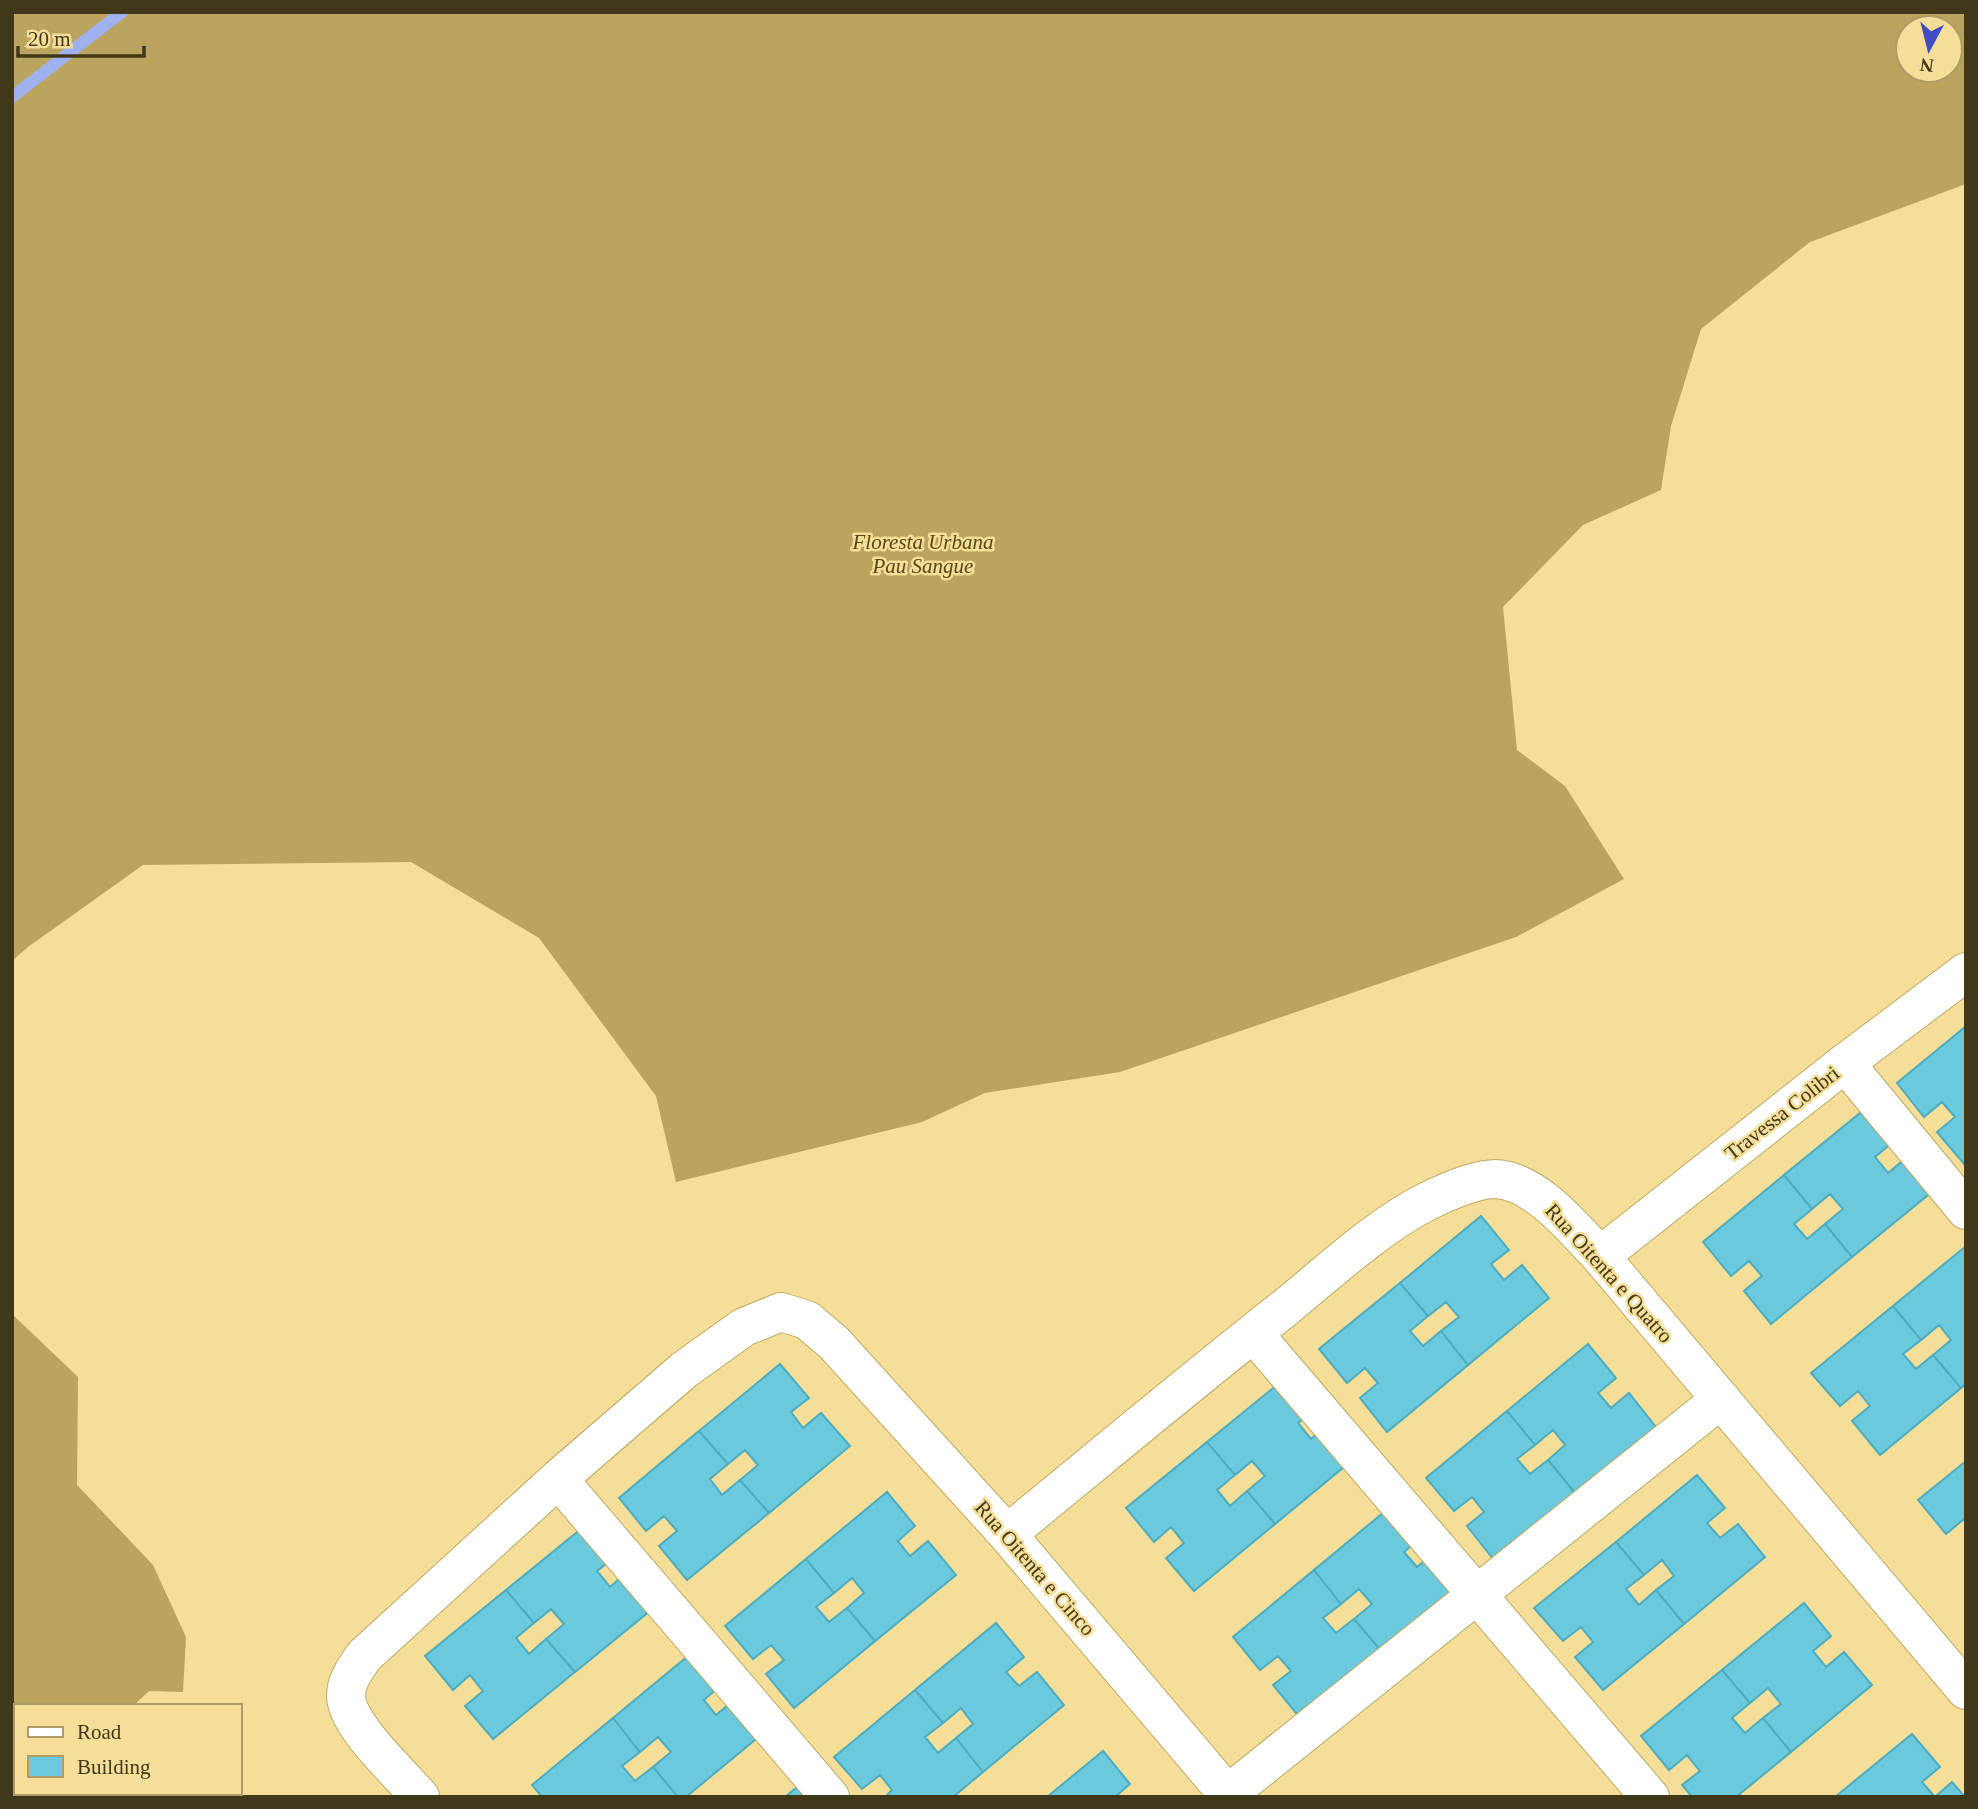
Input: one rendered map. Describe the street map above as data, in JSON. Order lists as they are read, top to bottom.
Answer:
{
  "streets": {
    "street": ["Travessa Colibri", "Rua Oitenta e Quatro", "Rua Oitenta e Cinco"]
  },
  "crossings": [
    ["Travessa Colibri", "Rua Oitenta e Quatro"],
    ["Rua Oitenta e Quatro", "Rua Oitenta e Cinco"]
  ],
  "parks": ["Floresta Urbana Pau Sangue"],
  "legend": ["Road", "Building"],
  "scale_bar": "20 m",
  "north": "bottom"
}
